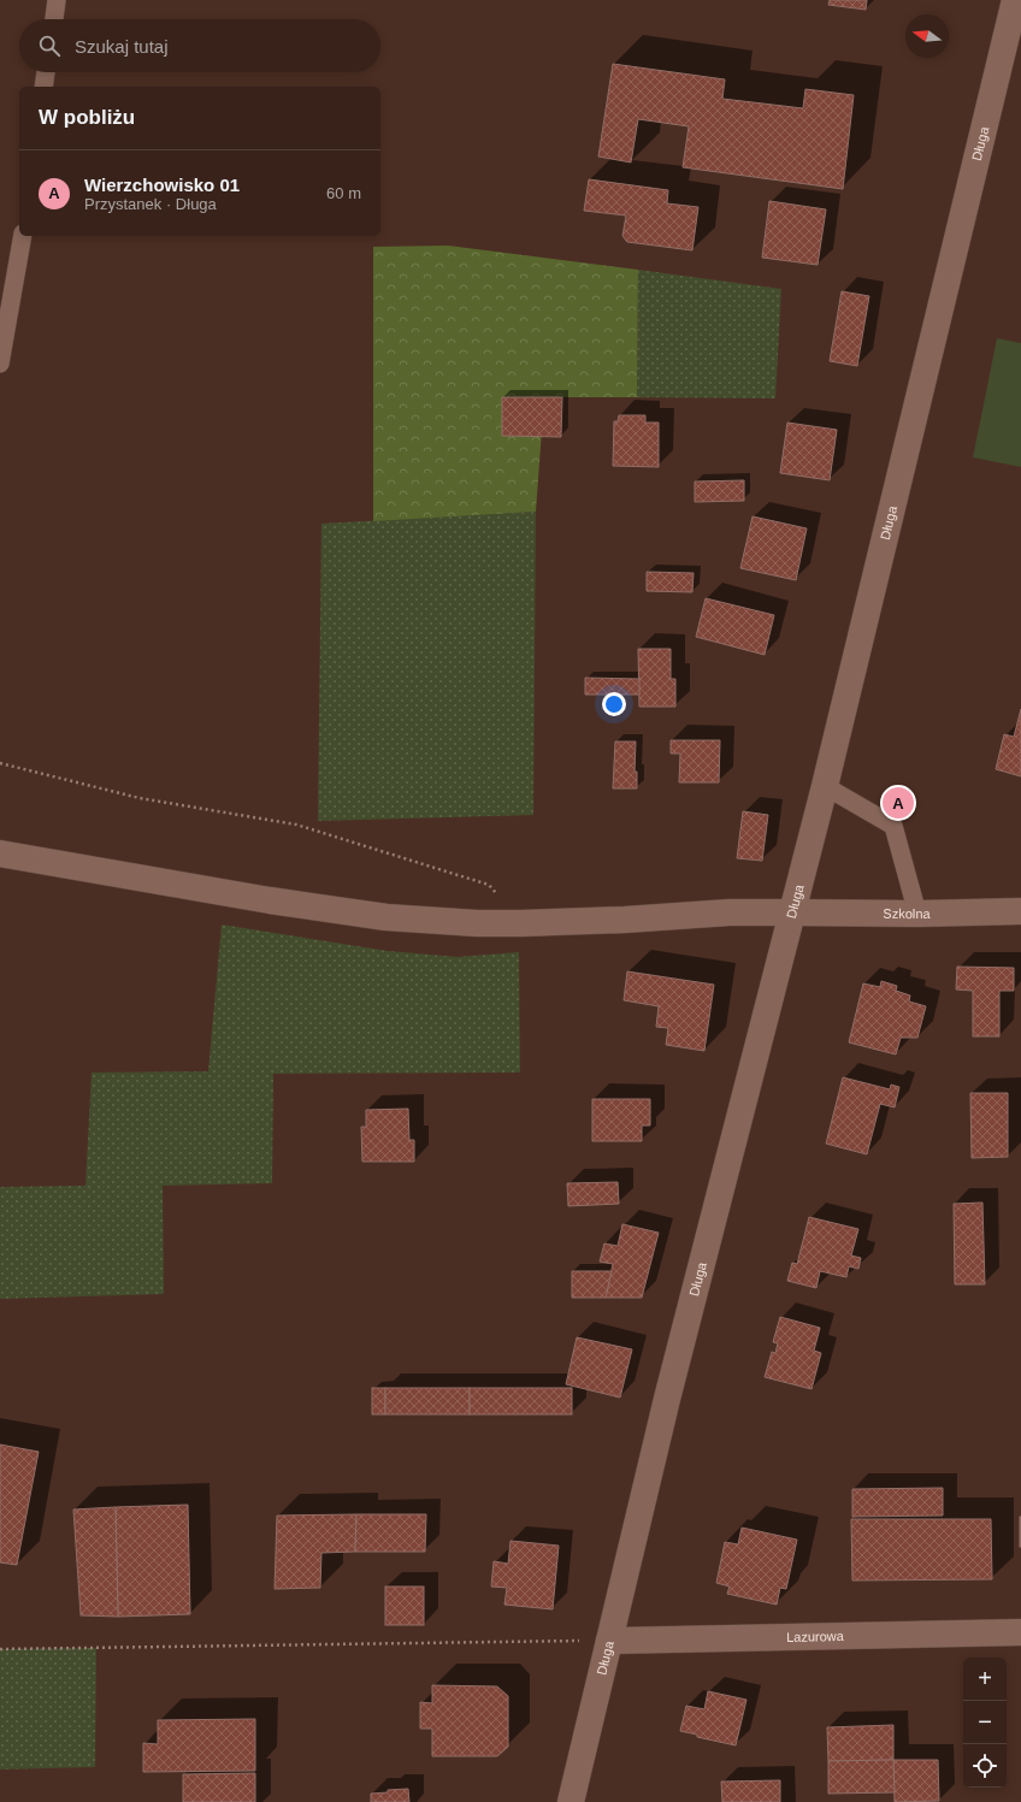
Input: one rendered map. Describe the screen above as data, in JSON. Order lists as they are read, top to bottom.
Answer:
{
  "streets": {
    "street": ["Długa", "Szkolna", "Lazurowa"]
  },
  "crossings": [
    ["Długa", "Szkolna"],
    ["Długa", "Lazurowa"]
  ],
  "north": "left",
  "page": {
    "search": "Szukaj tutaj",
    "heading": "W pobliżu",
    "list": [
      {
        "mark": "A",
        "name": "Wierzchowisko 01",
        "note": "Przystanek · Długa",
        "value": "60 m"
      }
    ],
    "pins": "A",
    "map_buttons": ["+", "−"]
  }
}
